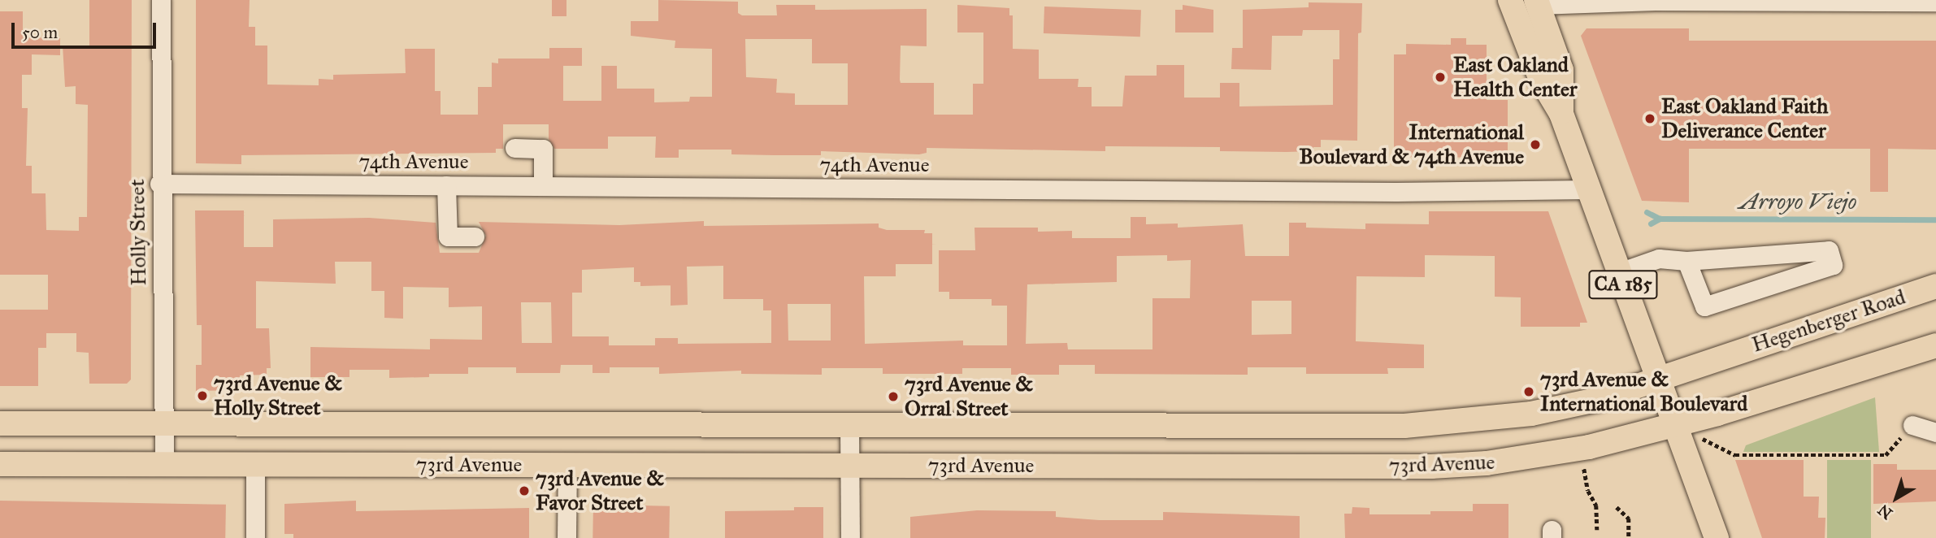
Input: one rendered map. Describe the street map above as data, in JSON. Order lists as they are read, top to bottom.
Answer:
{
  "streets": {
    "main road": ["CA 185", "Hegenberger Road", "73rd Avenue"],
    "street": ["74th Avenue", "Holly Street"]
  },
  "crossings": [
    ["74th Avenue", "Holly Street"],
    ["74th Avenue", "CA 185"],
    ["Holly Street", "73rd Avenue"],
    ["CA 185", "Hegenberger Road"],
    ["CA 185", "73rd Avenue"],
    ["Hegenberger Road", "73rd Avenue"]
  ],
  "water": ["Arroyo Viejo"],
  "places": [
    "East Oakland Health Center",
    "East Oakland Faith Deliverance Center",
    "International Boulevard & 74th Avenue",
    "73rd Avenue & International Boulevard",
    "73rd Avenue & Holly Street",
    "73rd Avenue & Orral Street",
    "73rd Avenue & Favor Street"
  ],
  "scale_bar": "50 m",
  "north": "bottom left"
}
